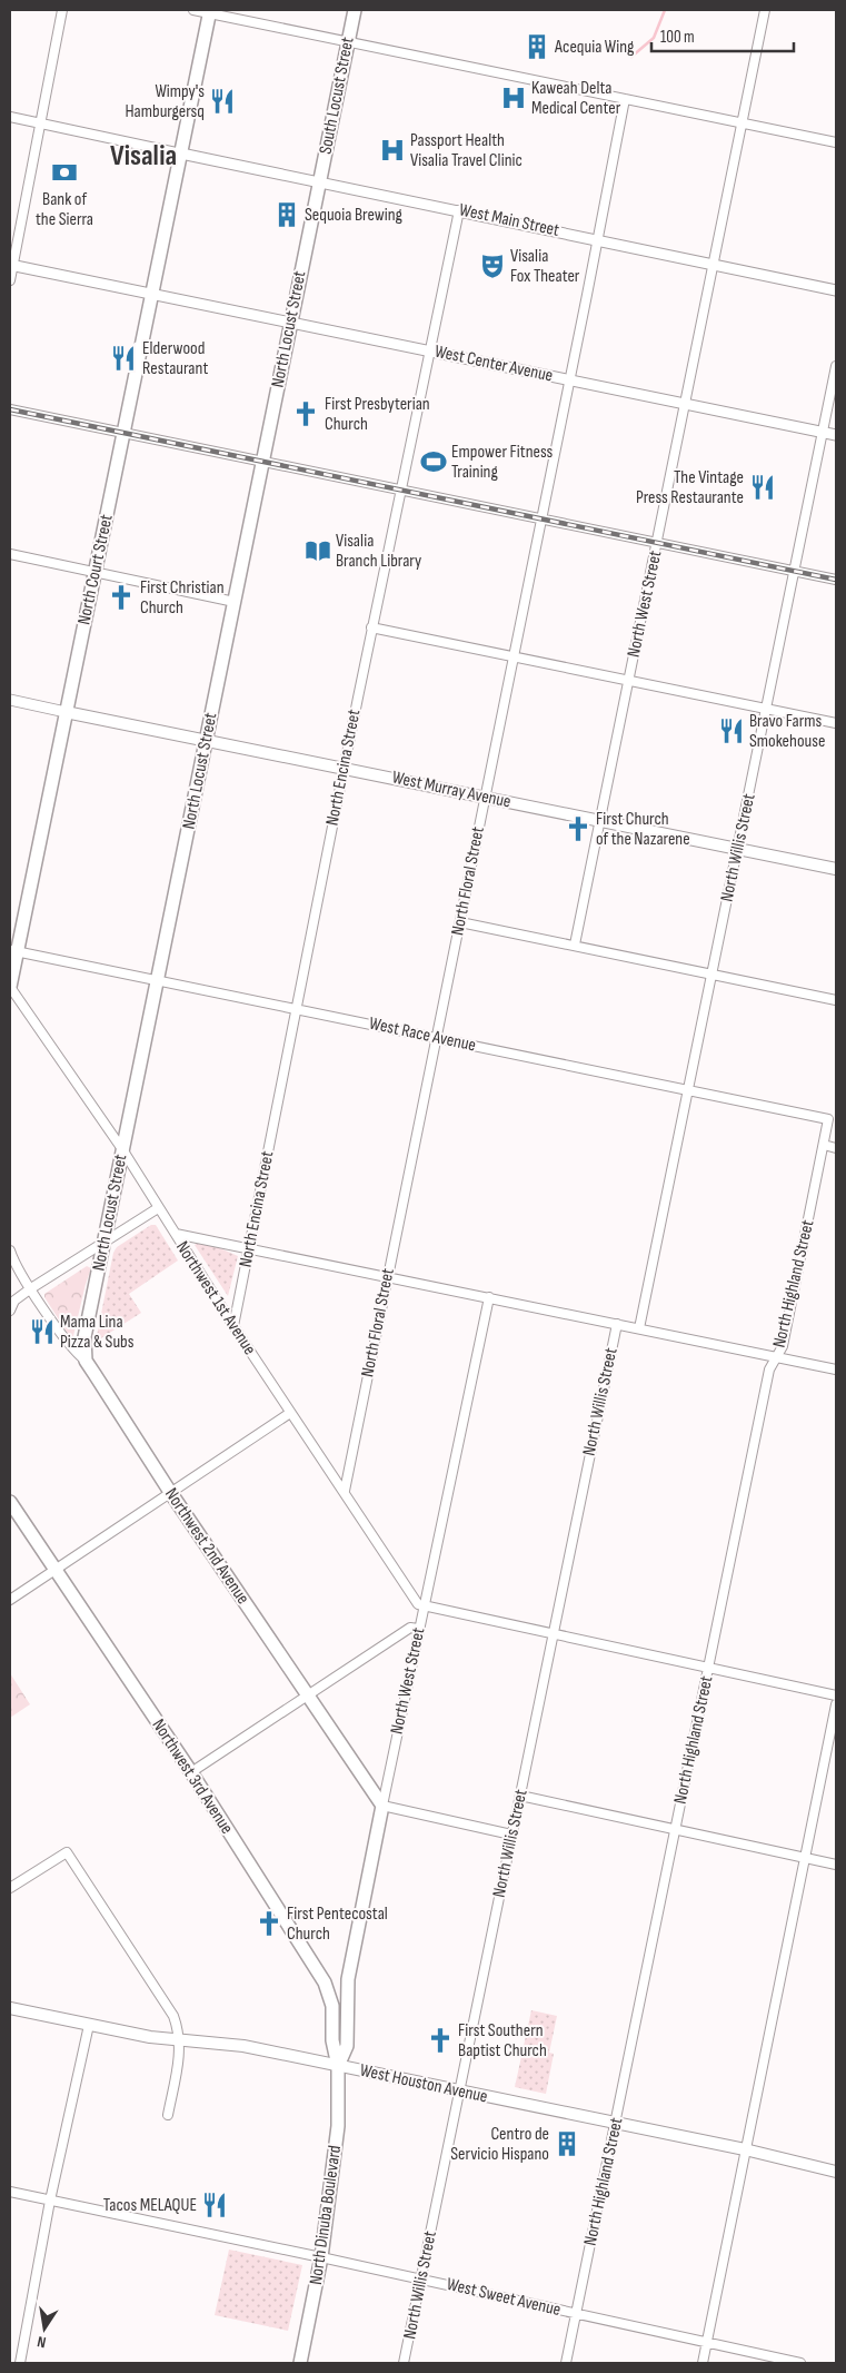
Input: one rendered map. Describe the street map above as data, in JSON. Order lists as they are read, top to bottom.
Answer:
{
  "streets": {
    "main road": [
      "South Locust Street",
      "North Locust Street",
      "North Court Street",
      "North West Street",
      "West Murray Avenue",
      "Northwest 2nd Avenue",
      "Northwest 3rd Avenue",
      "West Houston Avenue",
      "North Dinuba Boulevard"
    ],
    "street": [
      "West Main Street",
      "West Center Avenue",
      "North Encina Street",
      "North Willis Street",
      "North Floral Street",
      "West Race Avenue",
      "North Highland Street",
      "Northwest 1st Avenue",
      "West Sweet Avenue"
    ]
  },
  "crossings": [
    ["South Locust Street", "West Main Street"],
    ["South Locust Street", "North Locust Street"],
    ["West Main Street", "North Locust Street"],
    ["West Main Street", "North Court Street"],
    ["West Main Street", "North West Street"],
    ["West Main Street", "North Encina Street"],
    ["West Main Street", "North Floral Street"],
    ["North Locust Street", "West Center Avenue"],
    ["North Locust Street", "West Murray Avenue"],
    ["North Locust Street", "West Race Avenue"],
    ["North Locust Street", "Northwest 1st Avenue"],
    ["North Locust Street", "Northwest 2nd Avenue"],
    ["West Center Avenue", "North Court Street"],
    ["West Center Avenue", "North West Street"],
    ["West Center Avenue", "North Encina Street"],
    ["West Center Avenue", "North Willis Street"],
    ["West Center Avenue", "North Floral Street"],
    ["North Court Street", "West Murray Avenue"],
    ["North Court Street", "West Race Avenue"],
    ["North Court Street", "Northwest 1st Avenue"],
    ["North West Street", "West Murray Avenue"],
    ["North West Street", "Northwest 1st Avenue"],
    ["North West Street", "Northwest 2nd Avenue"],
    ["North West Street", "Northwest 3rd Avenue"],
    ["North West Street", "West Houston Avenue"],
    ["North West Street", "North Dinuba Boulevard"],
    ["North Encina Street", "West Murray Avenue"],
    ["North Encina Street", "West Race Avenue"],
    ["North Encina Street", "Northwest 1st Avenue"],
    ["West Murray Avenue", "North Willis Street"],
    ["West Murray Avenue", "North Floral Street"],
    ["North Willis Street", "West Race Avenue"],
    ["North Willis Street", "West Houston Avenue"],
    ["North Willis Street", "West Sweet Avenue"],
    ["North Floral Street", "West Race Avenue"],
    ["North Floral Street", "Northwest 1st Avenue"],
    ["West Race Avenue", "North Highland Street"],
    ["North Highland Street", "West Houston Avenue"],
    ["North Highland Street", "West Sweet Avenue"],
    ["Northwest 3rd Avenue", "West Houston Avenue"],
    ["Northwest 3rd Avenue", "North Dinuba Boulevard"],
    ["West Houston Avenue", "North Dinuba Boulevard"],
    ["North Dinuba Boulevard", "West Sweet Avenue"]
  ],
  "districts": ["Visalia"],
  "places": {
    "building": ["Acequia Wing", "Sequoia Brewing", "Centro de Servicio Hispano"],
    "hospital": ["Kaweah Delta Medical Center", "Passport Health Visalia Travel Clinic"],
    "restaurant": [
      "Wimpy's Hamburgersq",
      "Elderwood Restaurant",
      "The Vintage Press Restaurante",
      "Bravo Farms Smokehouse",
      "Mama Lina Pizza & Subs",
      "Tacos MELAQUE"
    ],
    "bank": ["Bank of the Sierra"],
    "theatre": ["Visalia Fox Theater"],
    "church": [
      "First Presbyterian Church",
      "First Christian Church",
      "First Church of the Nazarene",
      "First Pentecostal Church",
      "First Southern Baptist Church"
    ],
    "sports": ["Empower Fitness Training"],
    "library": ["Visalia Branch Library"]
  },
  "scale_bar": "100 m",
  "north": "bottom"
}
